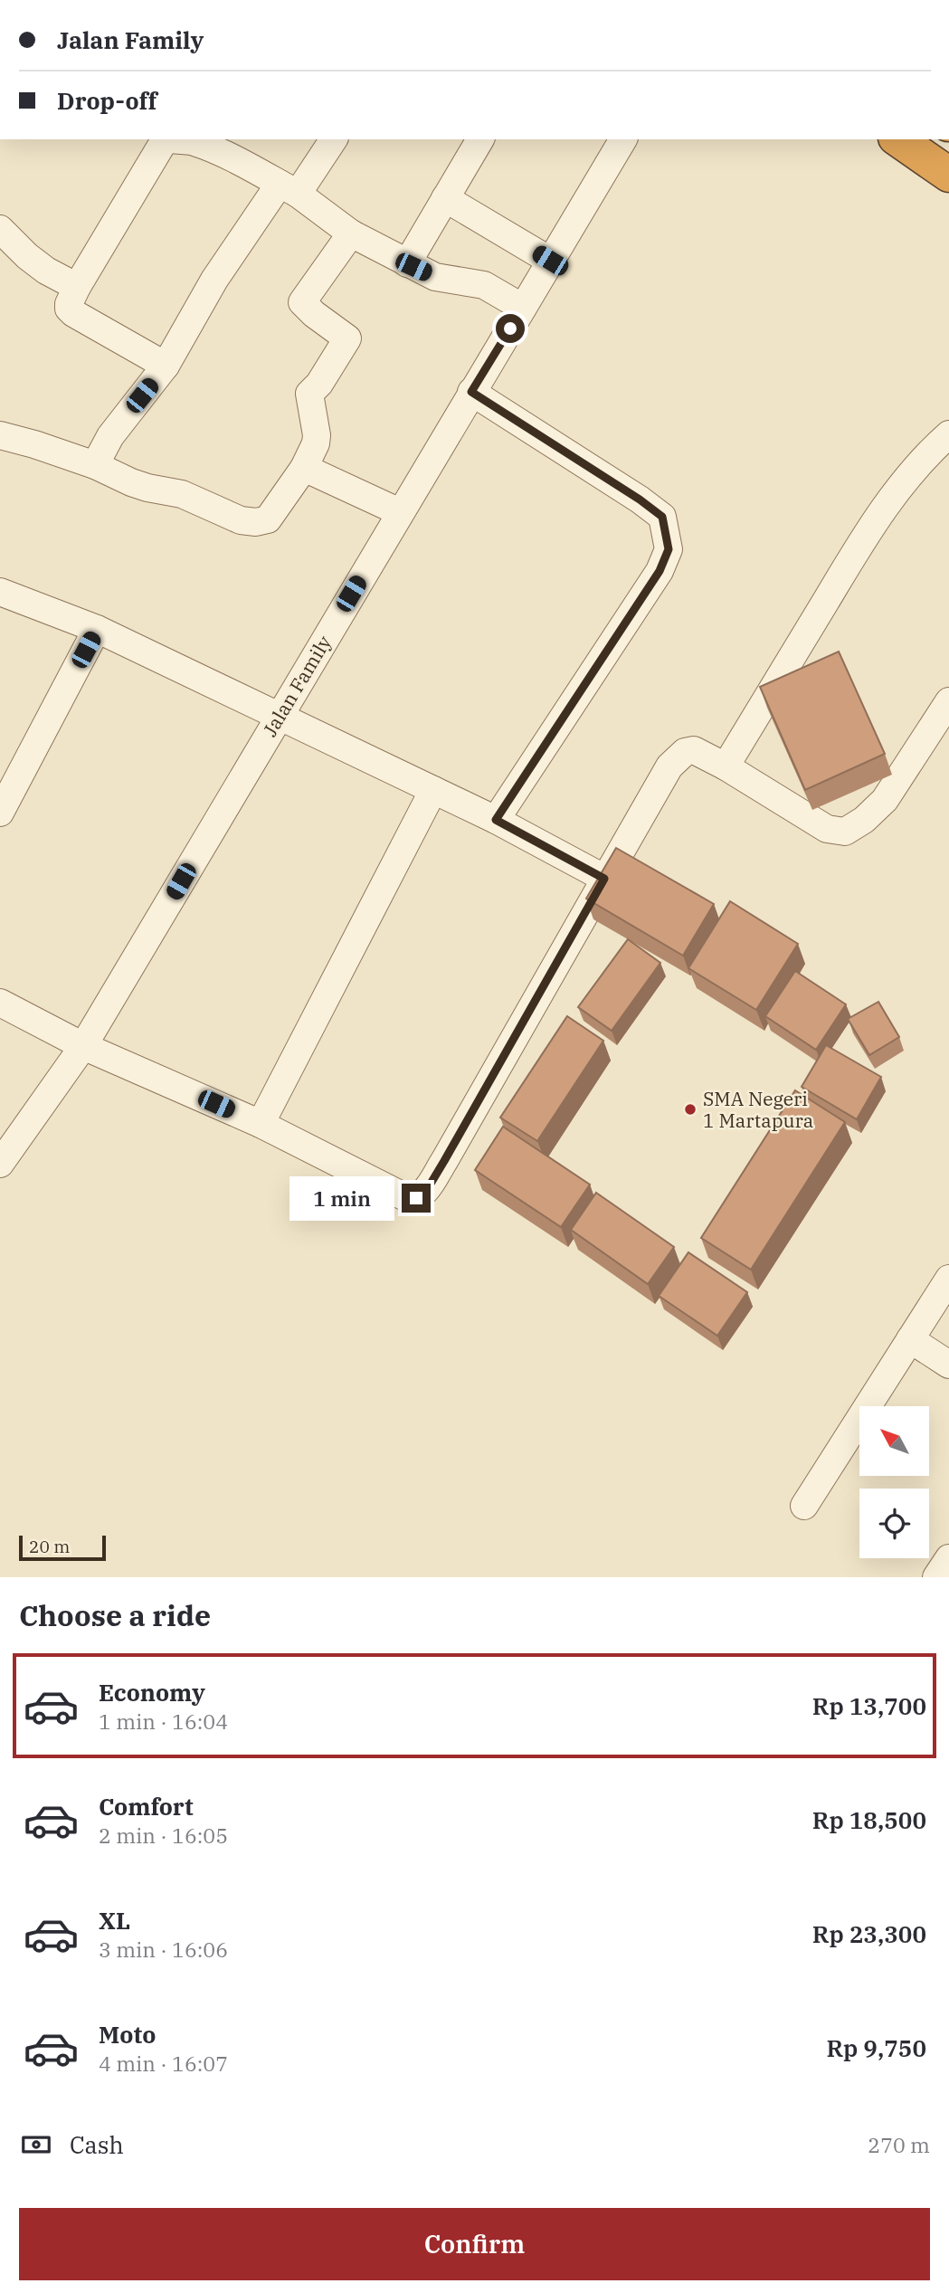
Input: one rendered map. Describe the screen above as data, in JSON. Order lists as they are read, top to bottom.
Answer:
{
  "streets": {
    "street": ["Jalan Family"]
  },
  "places": ["SMA Negeri 1 Martapura"],
  "scale_bar": "20 m",
  "north": "top left",
  "page": {
    "banner": ["Jalan Family", "Drop-off"],
    "bubble": "1 min",
    "scale": "20 m",
    "heading": "Choose a ride",
    "list": [
      {
        "name": "Economy",
        "note": "1 min · 16:04",
        "value": "Rp 13,700"
      },
      {
        "name": "Comfort",
        "note": "2 min · 16:05",
        "value": "Rp 18,500"
      },
      {
        "name": "XL",
        "note": "3 min · 16:06",
        "value": "Rp 23,300"
      },
      {
        "name": "Moto",
        "note": "4 min · 16:07",
        "value": "Rp 9,750"
      }
    ],
    "pay": ["Cash", "270 m"],
    "buttons": "Confirm"
  }
}
